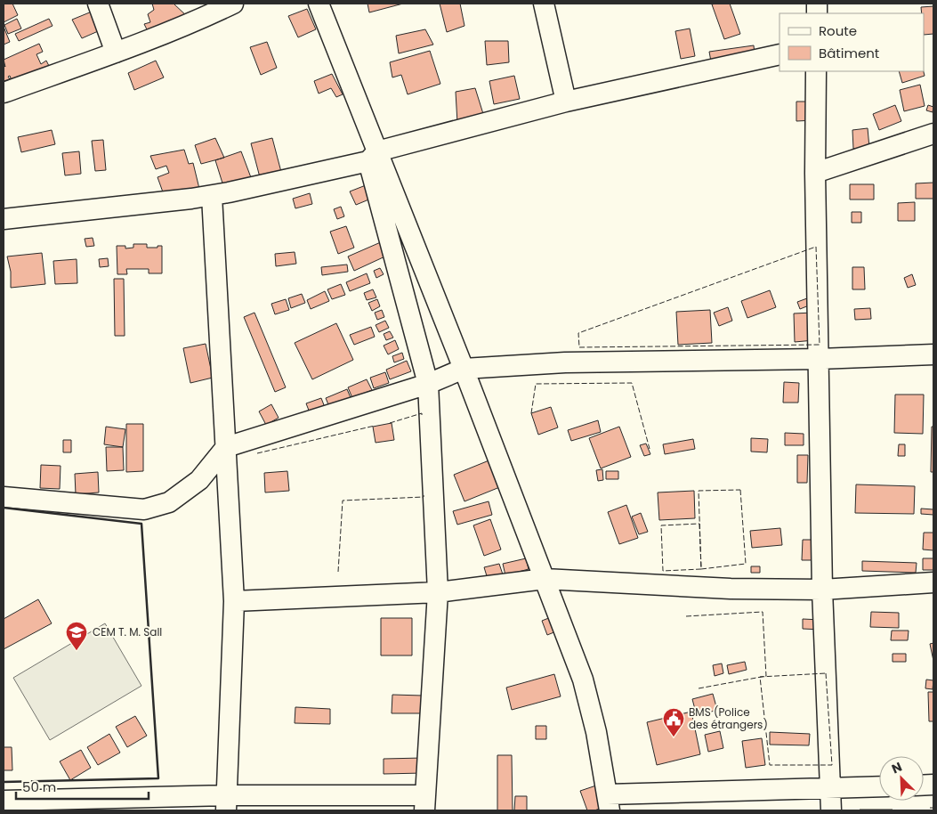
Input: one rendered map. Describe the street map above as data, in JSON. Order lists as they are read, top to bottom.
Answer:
{
  "places": {
    "school or university": ["CEM T. M. Sall"],
    "public building": ["BMS (Police des étrangers)"]
  },
  "legend": ["Route", "Bâtiment"],
  "scale_bar": "50 m",
  "north": "top left"
}
